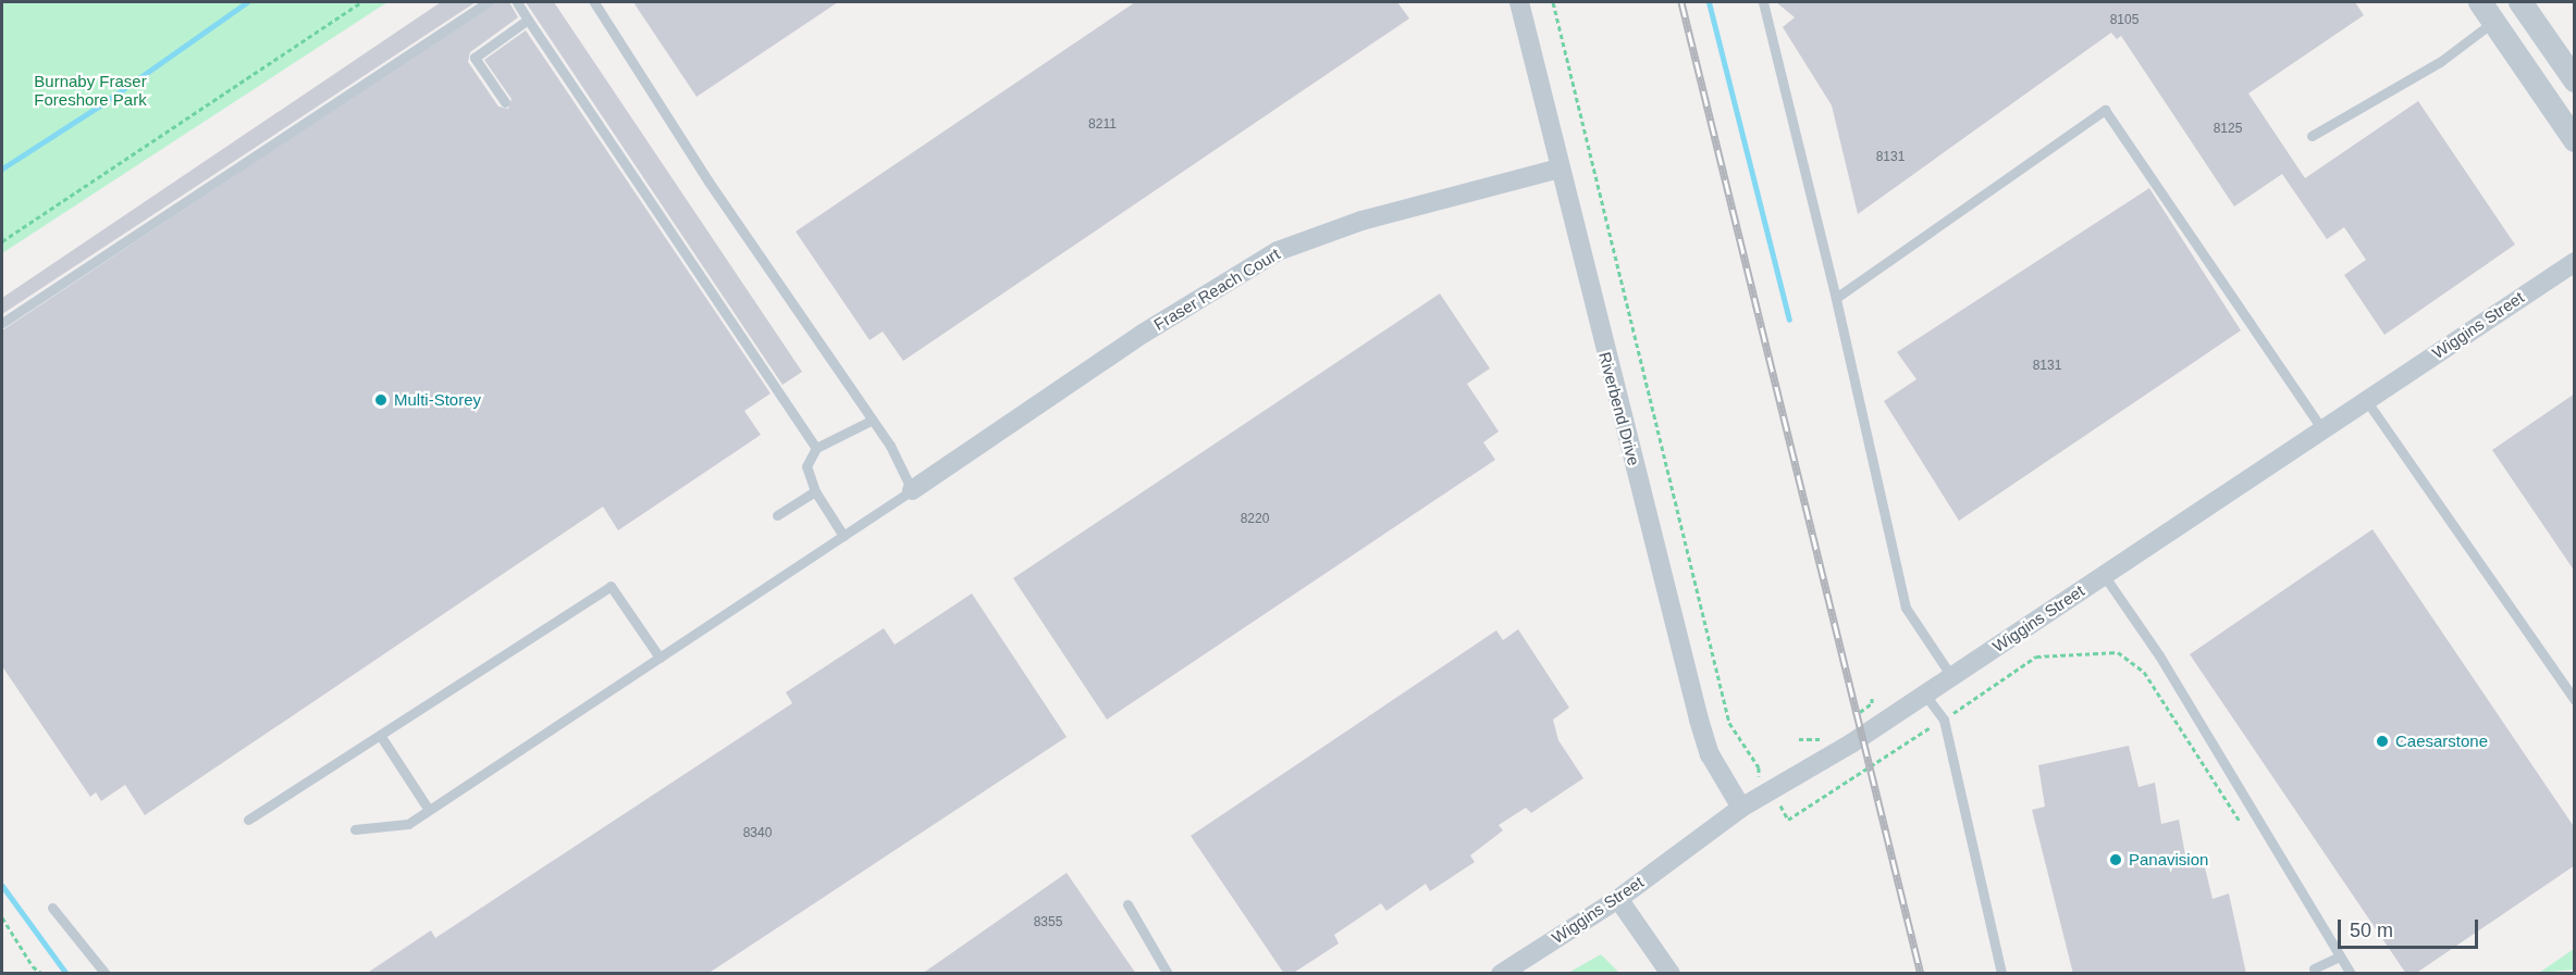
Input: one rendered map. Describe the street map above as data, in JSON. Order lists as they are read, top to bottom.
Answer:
{
  "streets": {
    "street": ["Fraser Reach Court", "Wiggins Street", "Riverbend Drive"]
  },
  "crossings": [
    ["Fraser Reach Court", "Riverbend Drive"],
    ["Wiggins Street", "Riverbend Drive"]
  ],
  "parks": ["Burnaby Fraser Foreshore Park"],
  "places": ["Multi-Storey", "Caesarstone", "Panavision"],
  "house_numbers": [
    "8105",
    "8211",
    "8125",
    "8131",
    "8131",
    "8220",
    "8340",
    "8355"
  ],
  "scale_bar": "50 m"
}
